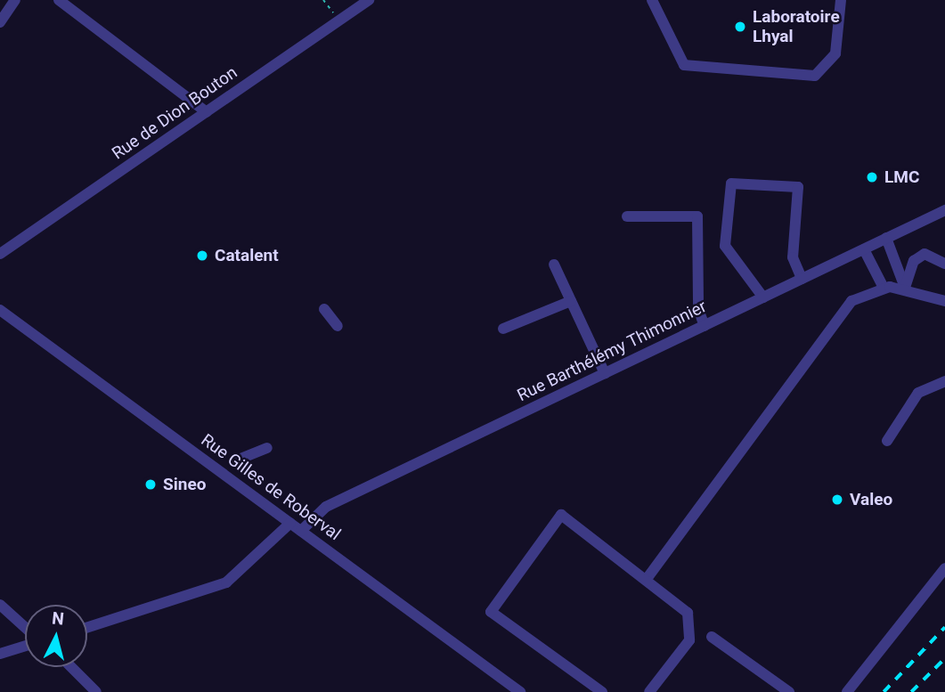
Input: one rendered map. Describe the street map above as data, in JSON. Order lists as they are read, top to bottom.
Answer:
{
  "streets": {
    "street": ["Rue de Dion Bouton", "Rue Barthélémy Thimonnier", "Rue Gilles de Roberval"]
  },
  "crossings": [
    ["Rue Barthélémy Thimonnier", "Rue Gilles de Roberval"]
  ],
  "places": [
    "Laboratoire Lhyal",
    "LMC",
    "Catalent",
    "Sineo",
    "Valeo"
  ],
  "north": "top"
}
